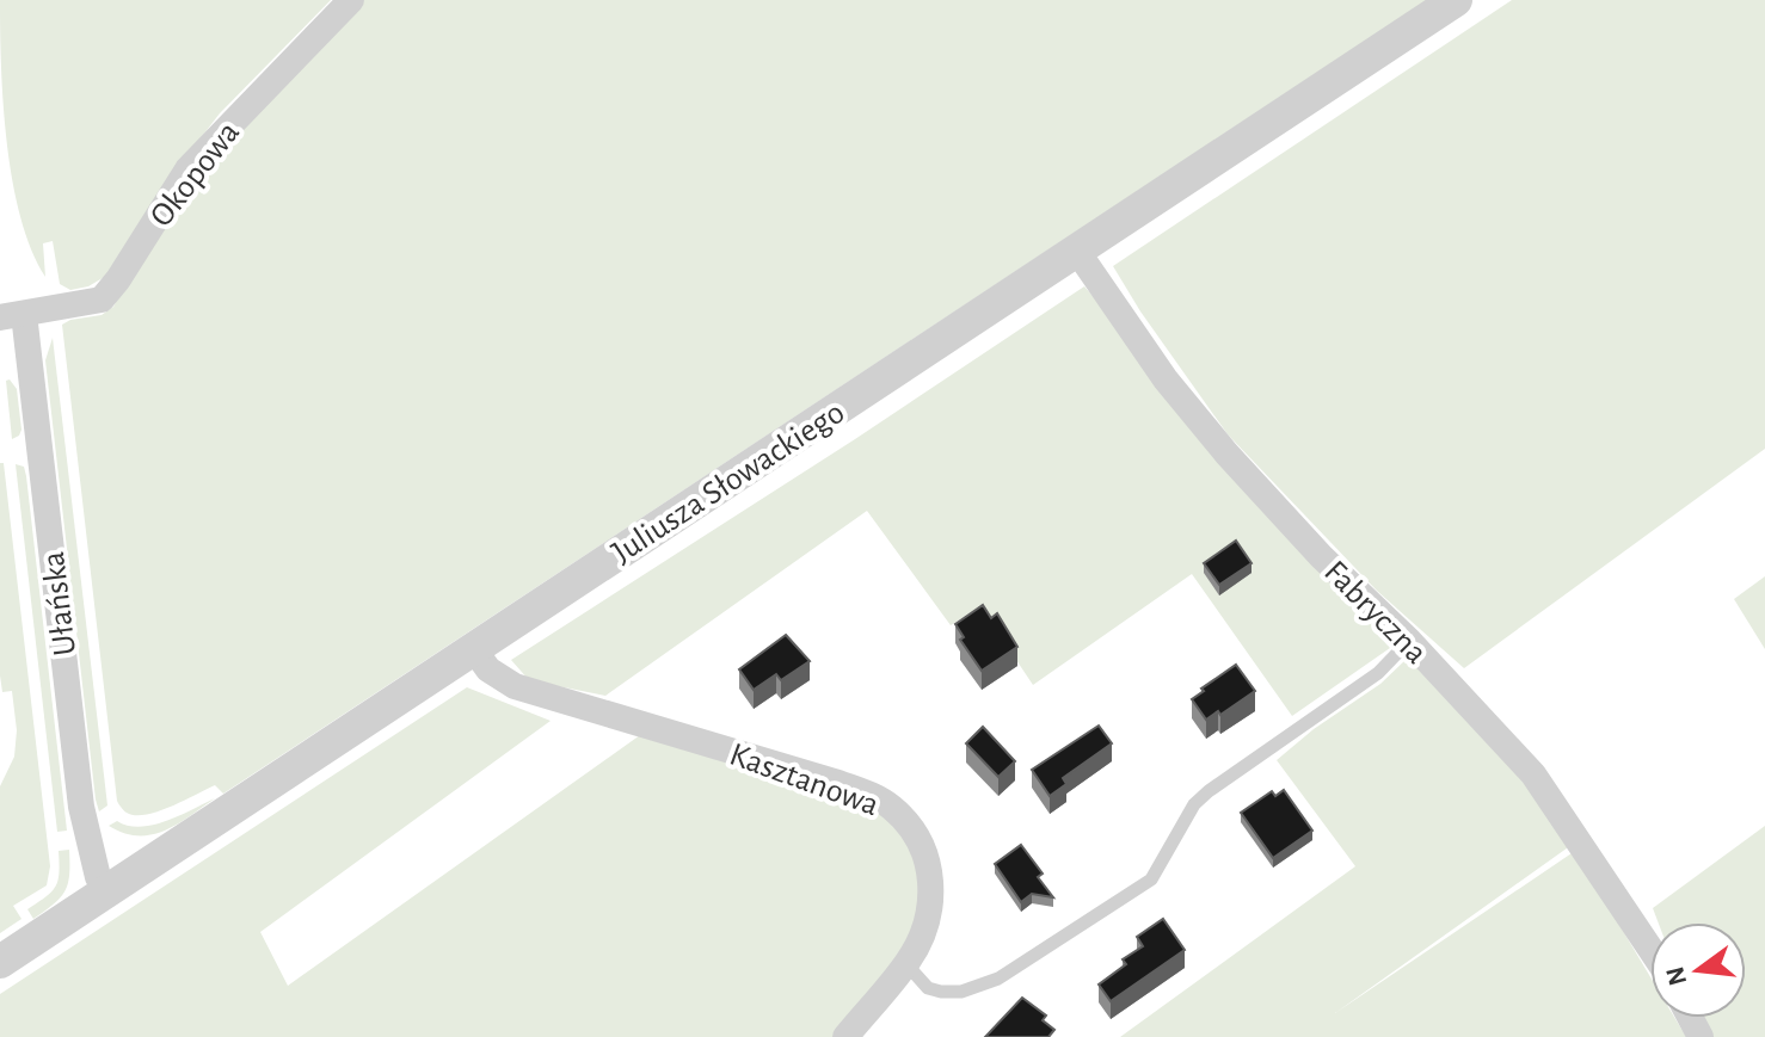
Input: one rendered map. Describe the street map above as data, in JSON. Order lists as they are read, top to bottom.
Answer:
{
  "streets": {
    "street": [
      "Okopowa",
      "Juliusza Słowackiego",
      "Ułańska",
      "Fabryczna",
      "Kasztanowa"
    ]
  },
  "crossings": [
    ["Okopowa", "Ułańska"],
    ["Juliusza Słowackiego", "Ułańska"],
    ["Juliusza Słowackiego", "Fabryczna"],
    ["Juliusza Słowackiego", "Kasztanowa"]
  ],
  "north": "left"
}
